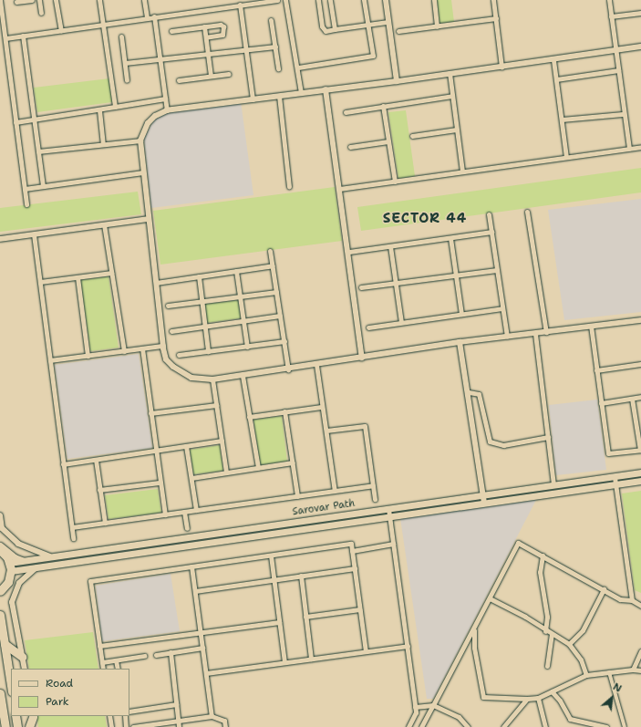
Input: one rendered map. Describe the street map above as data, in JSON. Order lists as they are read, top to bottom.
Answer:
{
  "streets": {
    "main road": ["Sarovar Path"]
  },
  "districts": ["SECTOR 44"],
  "legend": ["Road", "Park"],
  "north": "top right"
}
